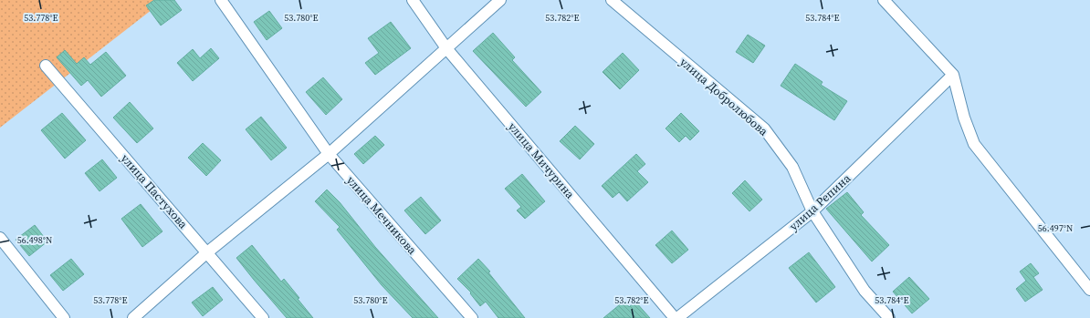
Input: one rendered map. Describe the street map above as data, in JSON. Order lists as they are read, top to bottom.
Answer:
{
  "streets": {
    "street": [
      "улица Добролюбова",
      "улица Мичурина",
      "улица Пастухова",
      "улица Репина",
      "улица Мечникова"
    ]
  },
  "crossings": [
    ["улица Добролюбова", "улица Репина"],
    ["улица Мичурина", "улица Репина"]
  ],
  "coordinates": [
    "53.778°E",
    "53.780°E",
    "53.782°E",
    "53.784°E",
    "56.497°N",
    "56.498°N"
  ]
}
